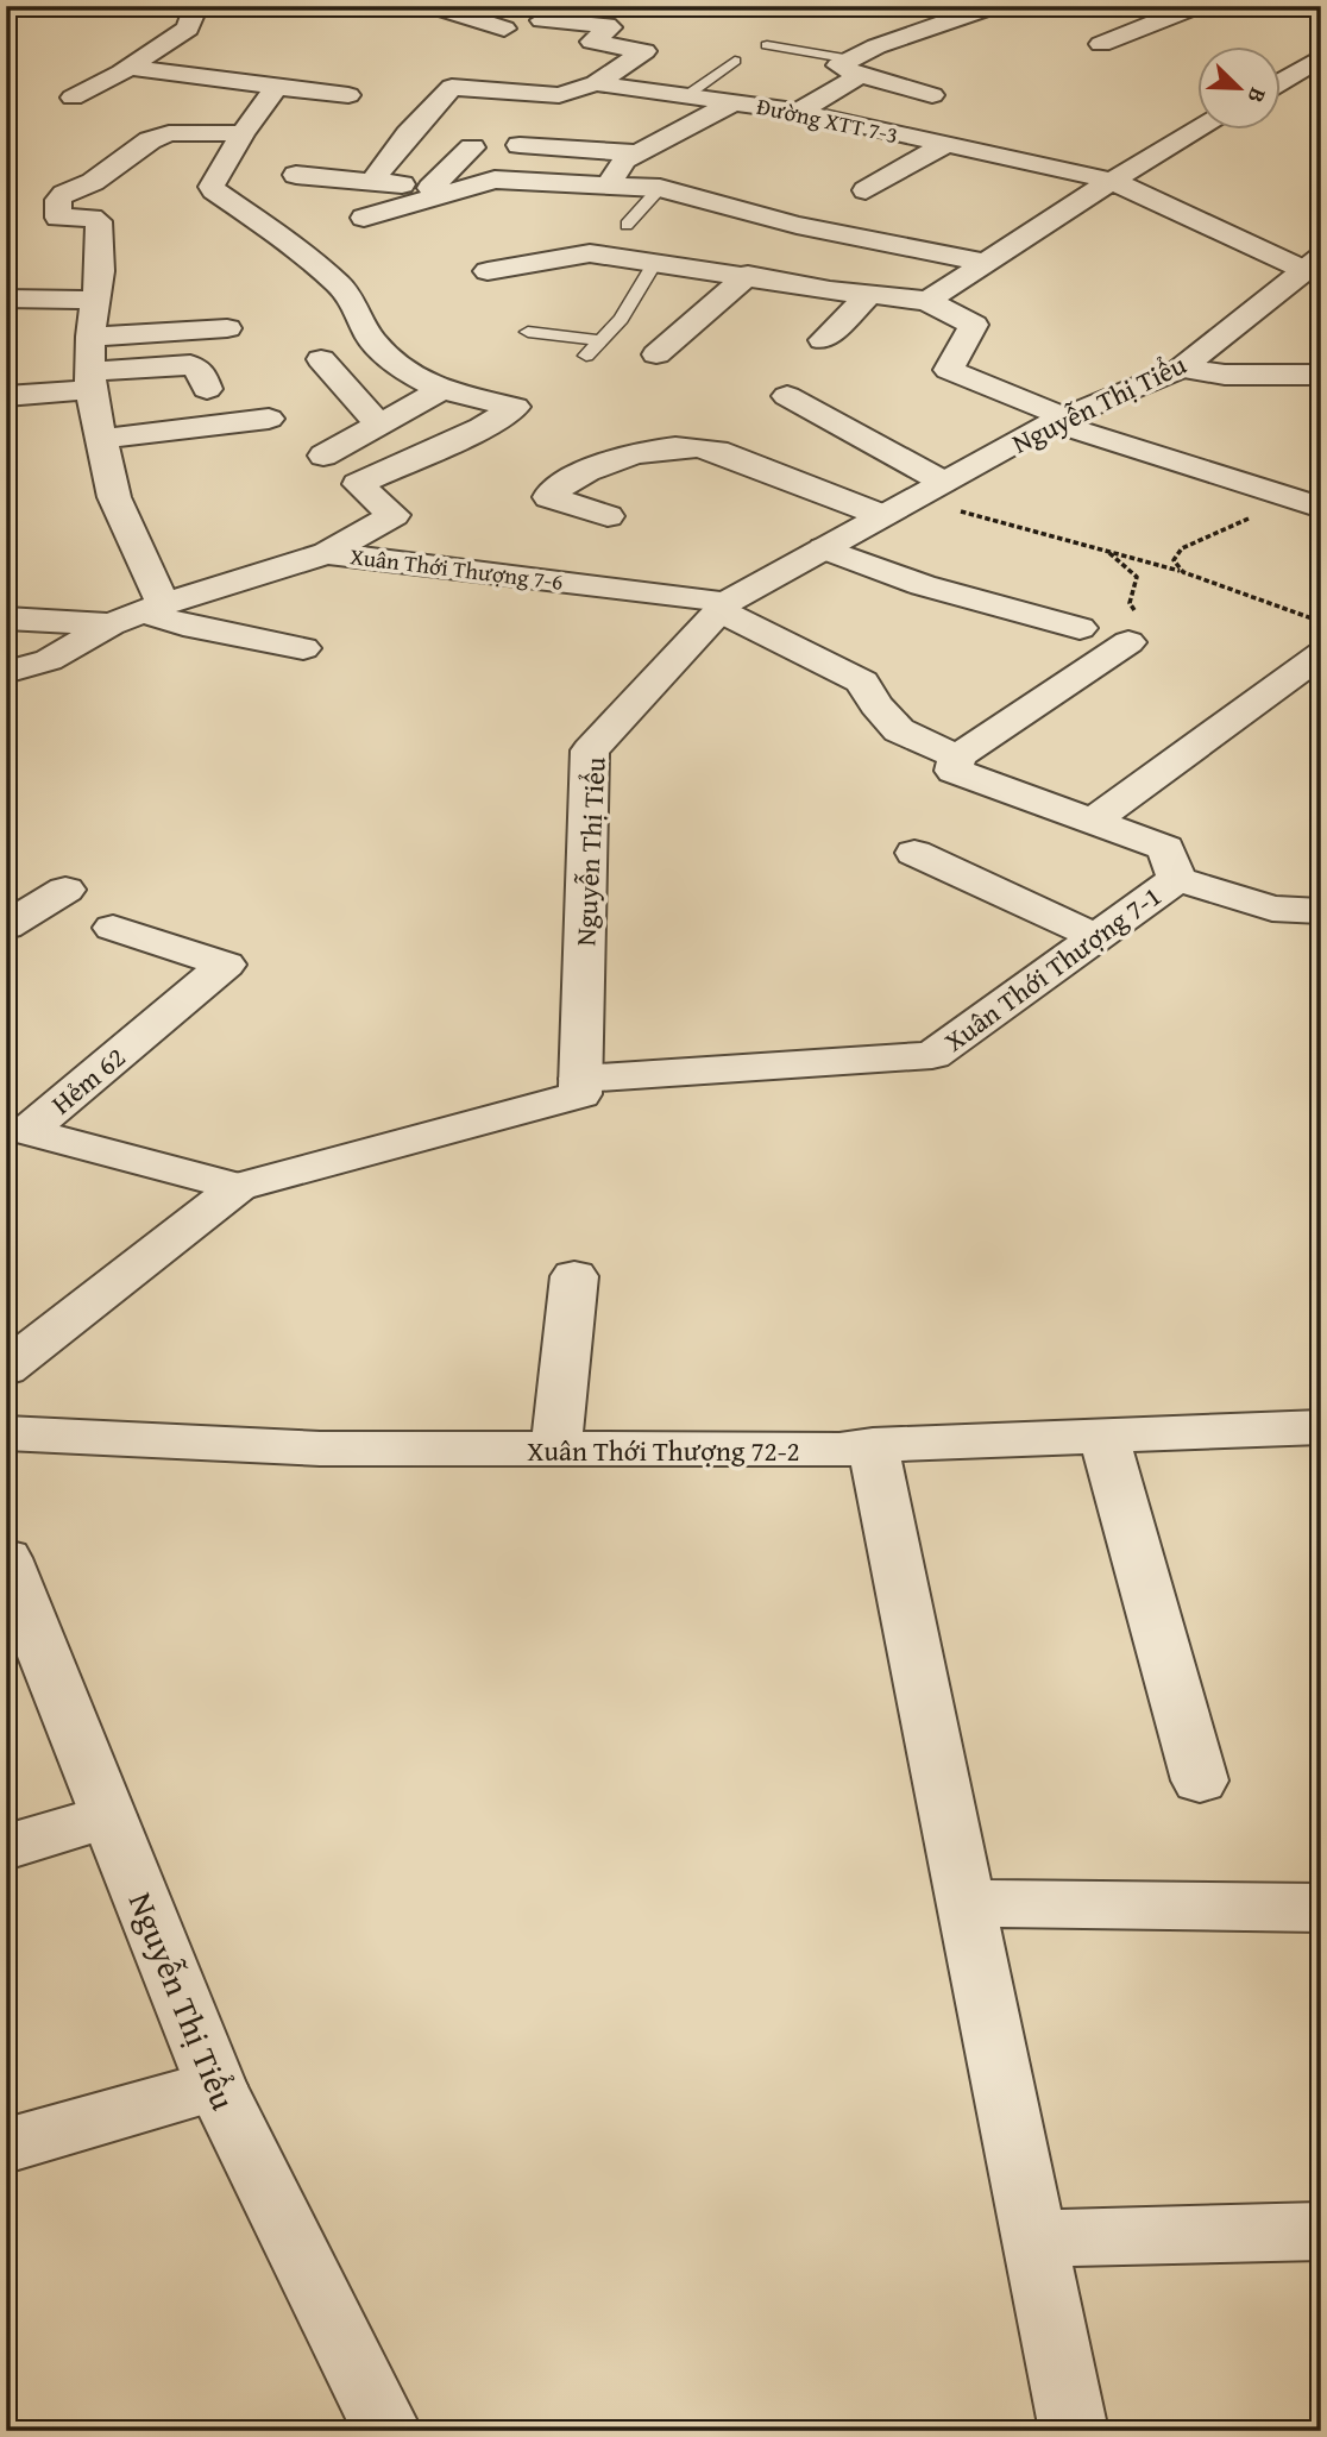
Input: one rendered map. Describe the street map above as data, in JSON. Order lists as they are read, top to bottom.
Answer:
{
  "streets": {
    "street": [
      "Đường XTT 7-3",
      "Nguyễn Thị Tiểu",
      "Xuân Thới Thượng 7-6",
      "Xuân Thới Thượng 7-1",
      "Hẻm 62",
      "Xuân Thới Thượng 72-2"
    ]
  },
  "crossings": [
    ["Đường XTT 7-3", "Nguyễn Thị Tiểu"],
    ["Nguyễn Thị Tiểu", "Xuân Thới Thượng 7-6"],
    ["Nguyễn Thị Tiểu", "Xuân Thới Thượng 7-1"]
  ],
  "north": "bottom right"
}
